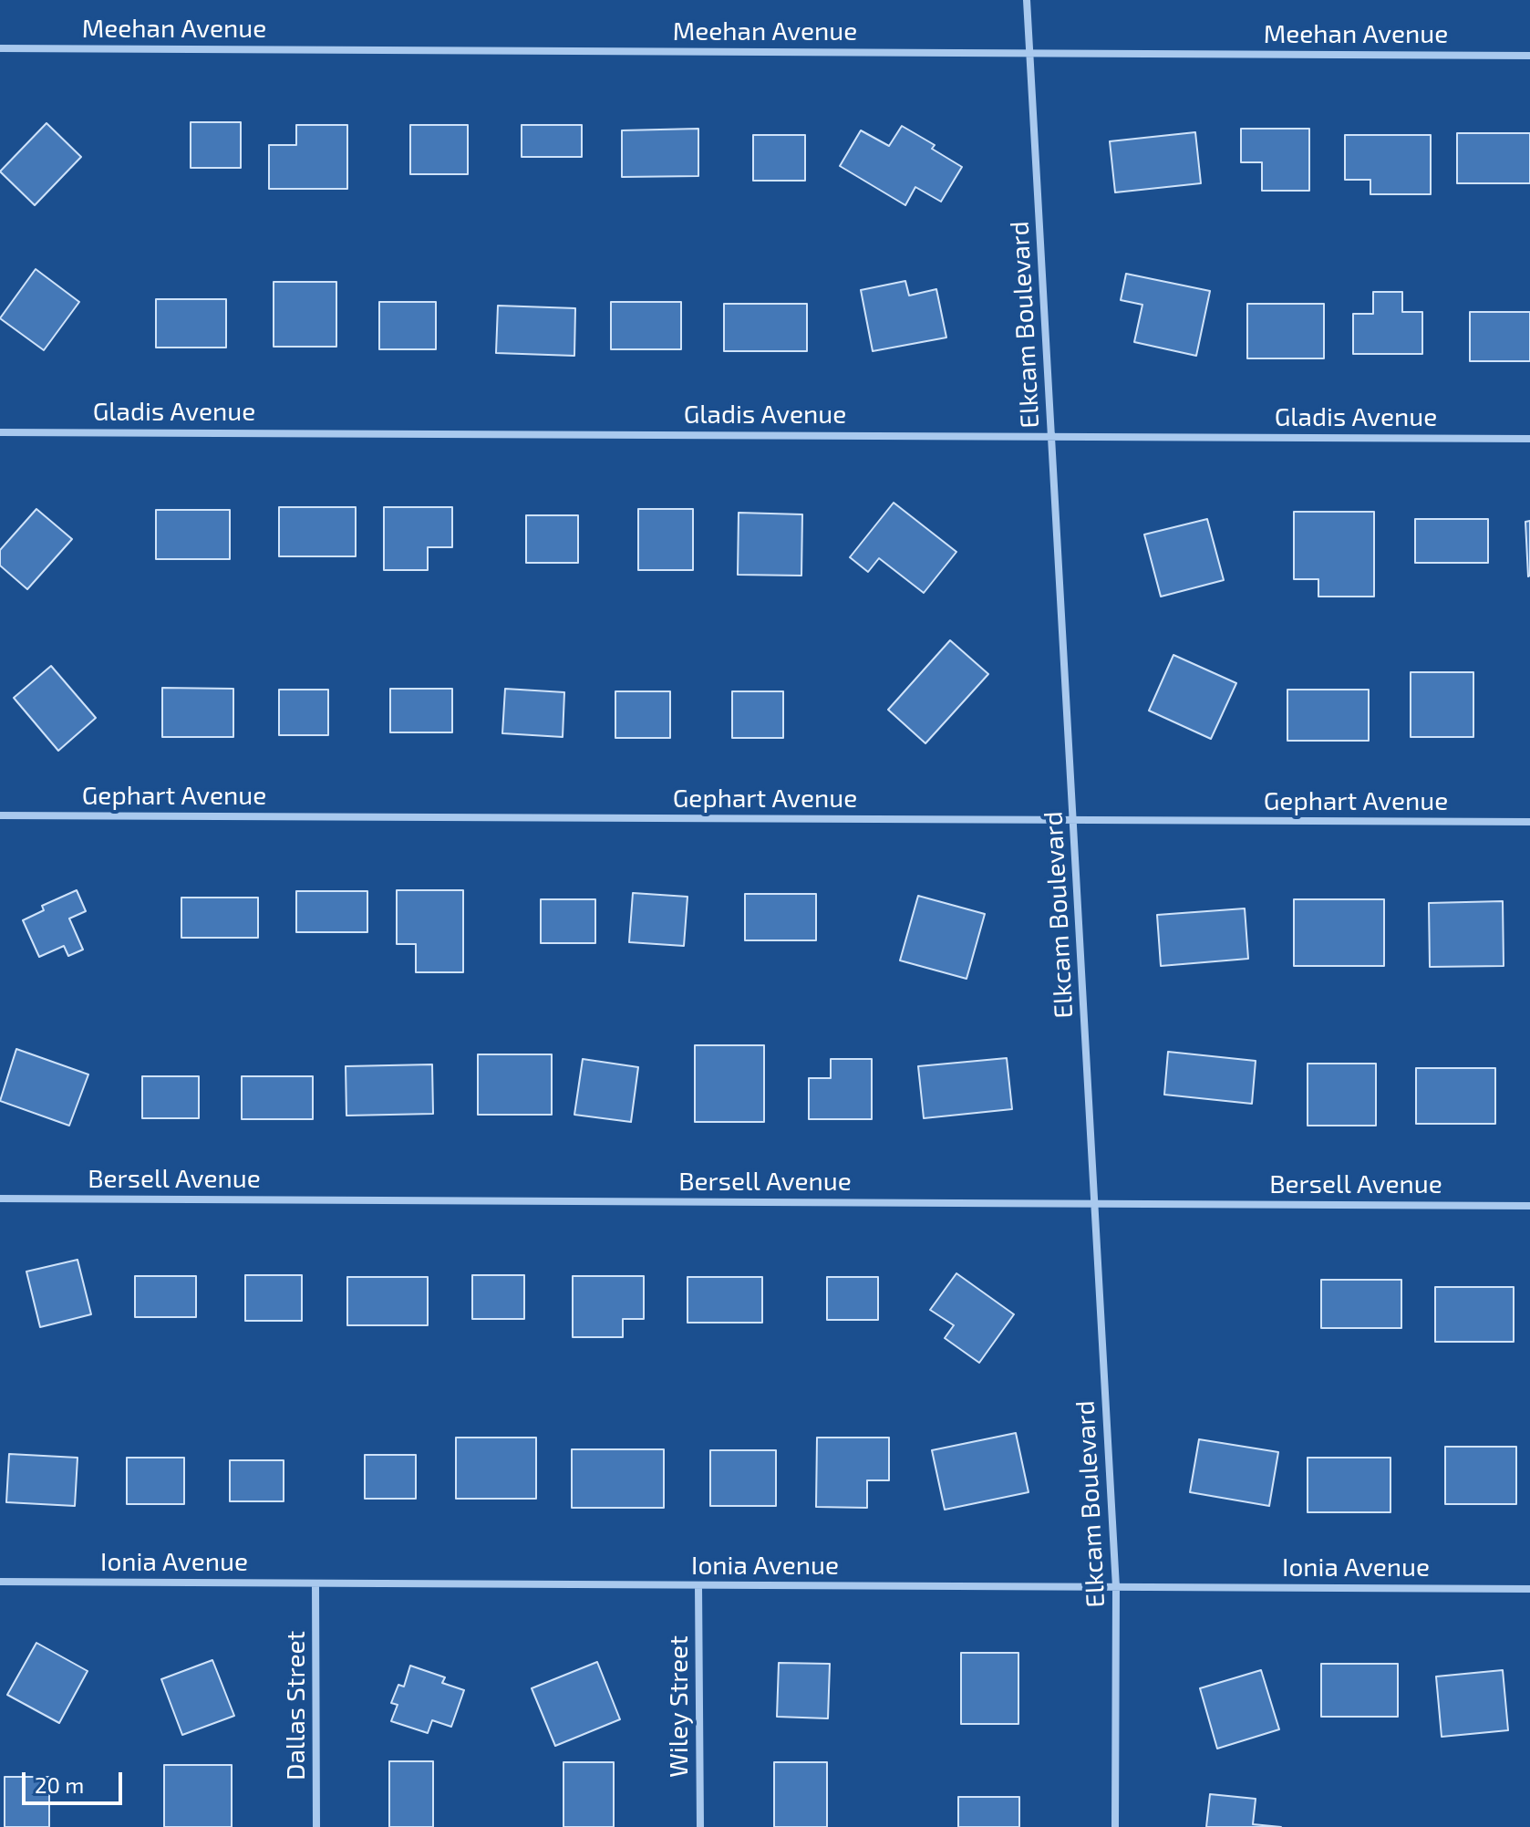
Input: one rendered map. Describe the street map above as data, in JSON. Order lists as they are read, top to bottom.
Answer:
{
  "streets": {
    "street": [
      "Meehan Avenue",
      "Elkcam Boulevard",
      "Gladis Avenue",
      "Gephart Avenue",
      "Bersell Avenue",
      "Ionia Avenue",
      "Dallas Street",
      "Wiley Street"
    ]
  },
  "crossings": [
    ["Meehan Avenue", "Elkcam Boulevard"],
    ["Elkcam Boulevard", "Gladis Avenue"],
    ["Elkcam Boulevard", "Gephart Avenue"],
    ["Elkcam Boulevard", "Bersell Avenue"],
    ["Elkcam Boulevard", "Ionia Avenue"],
    ["Ionia Avenue", "Dallas Street"],
    ["Ionia Avenue", "Wiley Street"]
  ],
  "scale_bar": "20 m"
}
